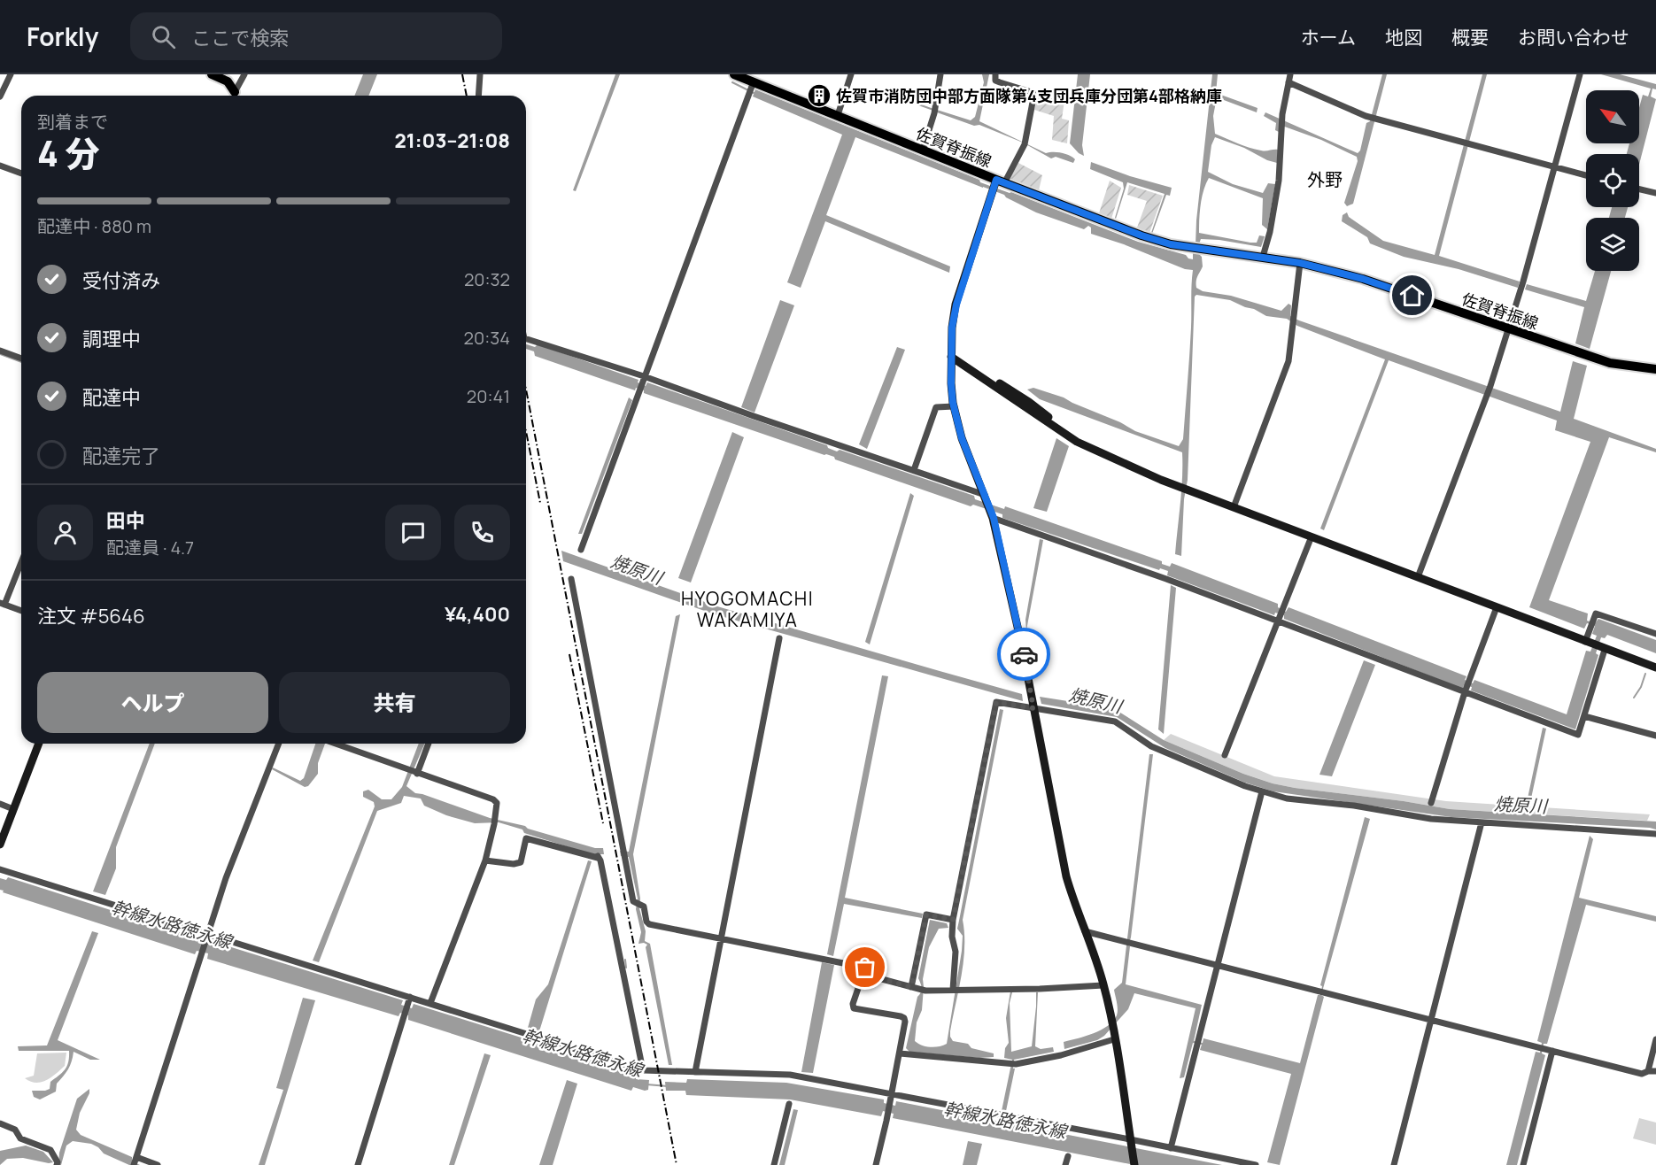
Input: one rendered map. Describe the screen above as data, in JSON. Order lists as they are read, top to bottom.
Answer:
{
  "streets": {
    "main road": ["佐賀脊振線"]
  },
  "districts": ["外野", "HYOGOMACHI WAKAMIYA"],
  "water": ["焼原川", "幹線水路徳永線"],
  "places": {
    "building": ["佐賀市消防団中部方面隊第4支団兵庫分団第4部格納庫"]
  },
  "north": "top left",
  "page": {
    "header": "Forkly",
    "search": "ここで検索",
    "nav": [
      "ホーム",
      "地図",
      "概要",
      "お問い合わせ"
    ],
    "heading": ["4 分", "到着まで", "21:03–21:08"],
    "panel": [
      "田中",
      "配達員 · 4.7",
      "注文 #5646",
      "¥4,400"
    ],
    "bar": "配達中 · 880 m",
    "list": [
      ["受付済み", "20:32"],
      ["調理中", "20:34"],
      ["配達中", "20:41"],
      "配達完了"
    ],
    "buttons": ["ヘルプ", "共有"]
  }
}
